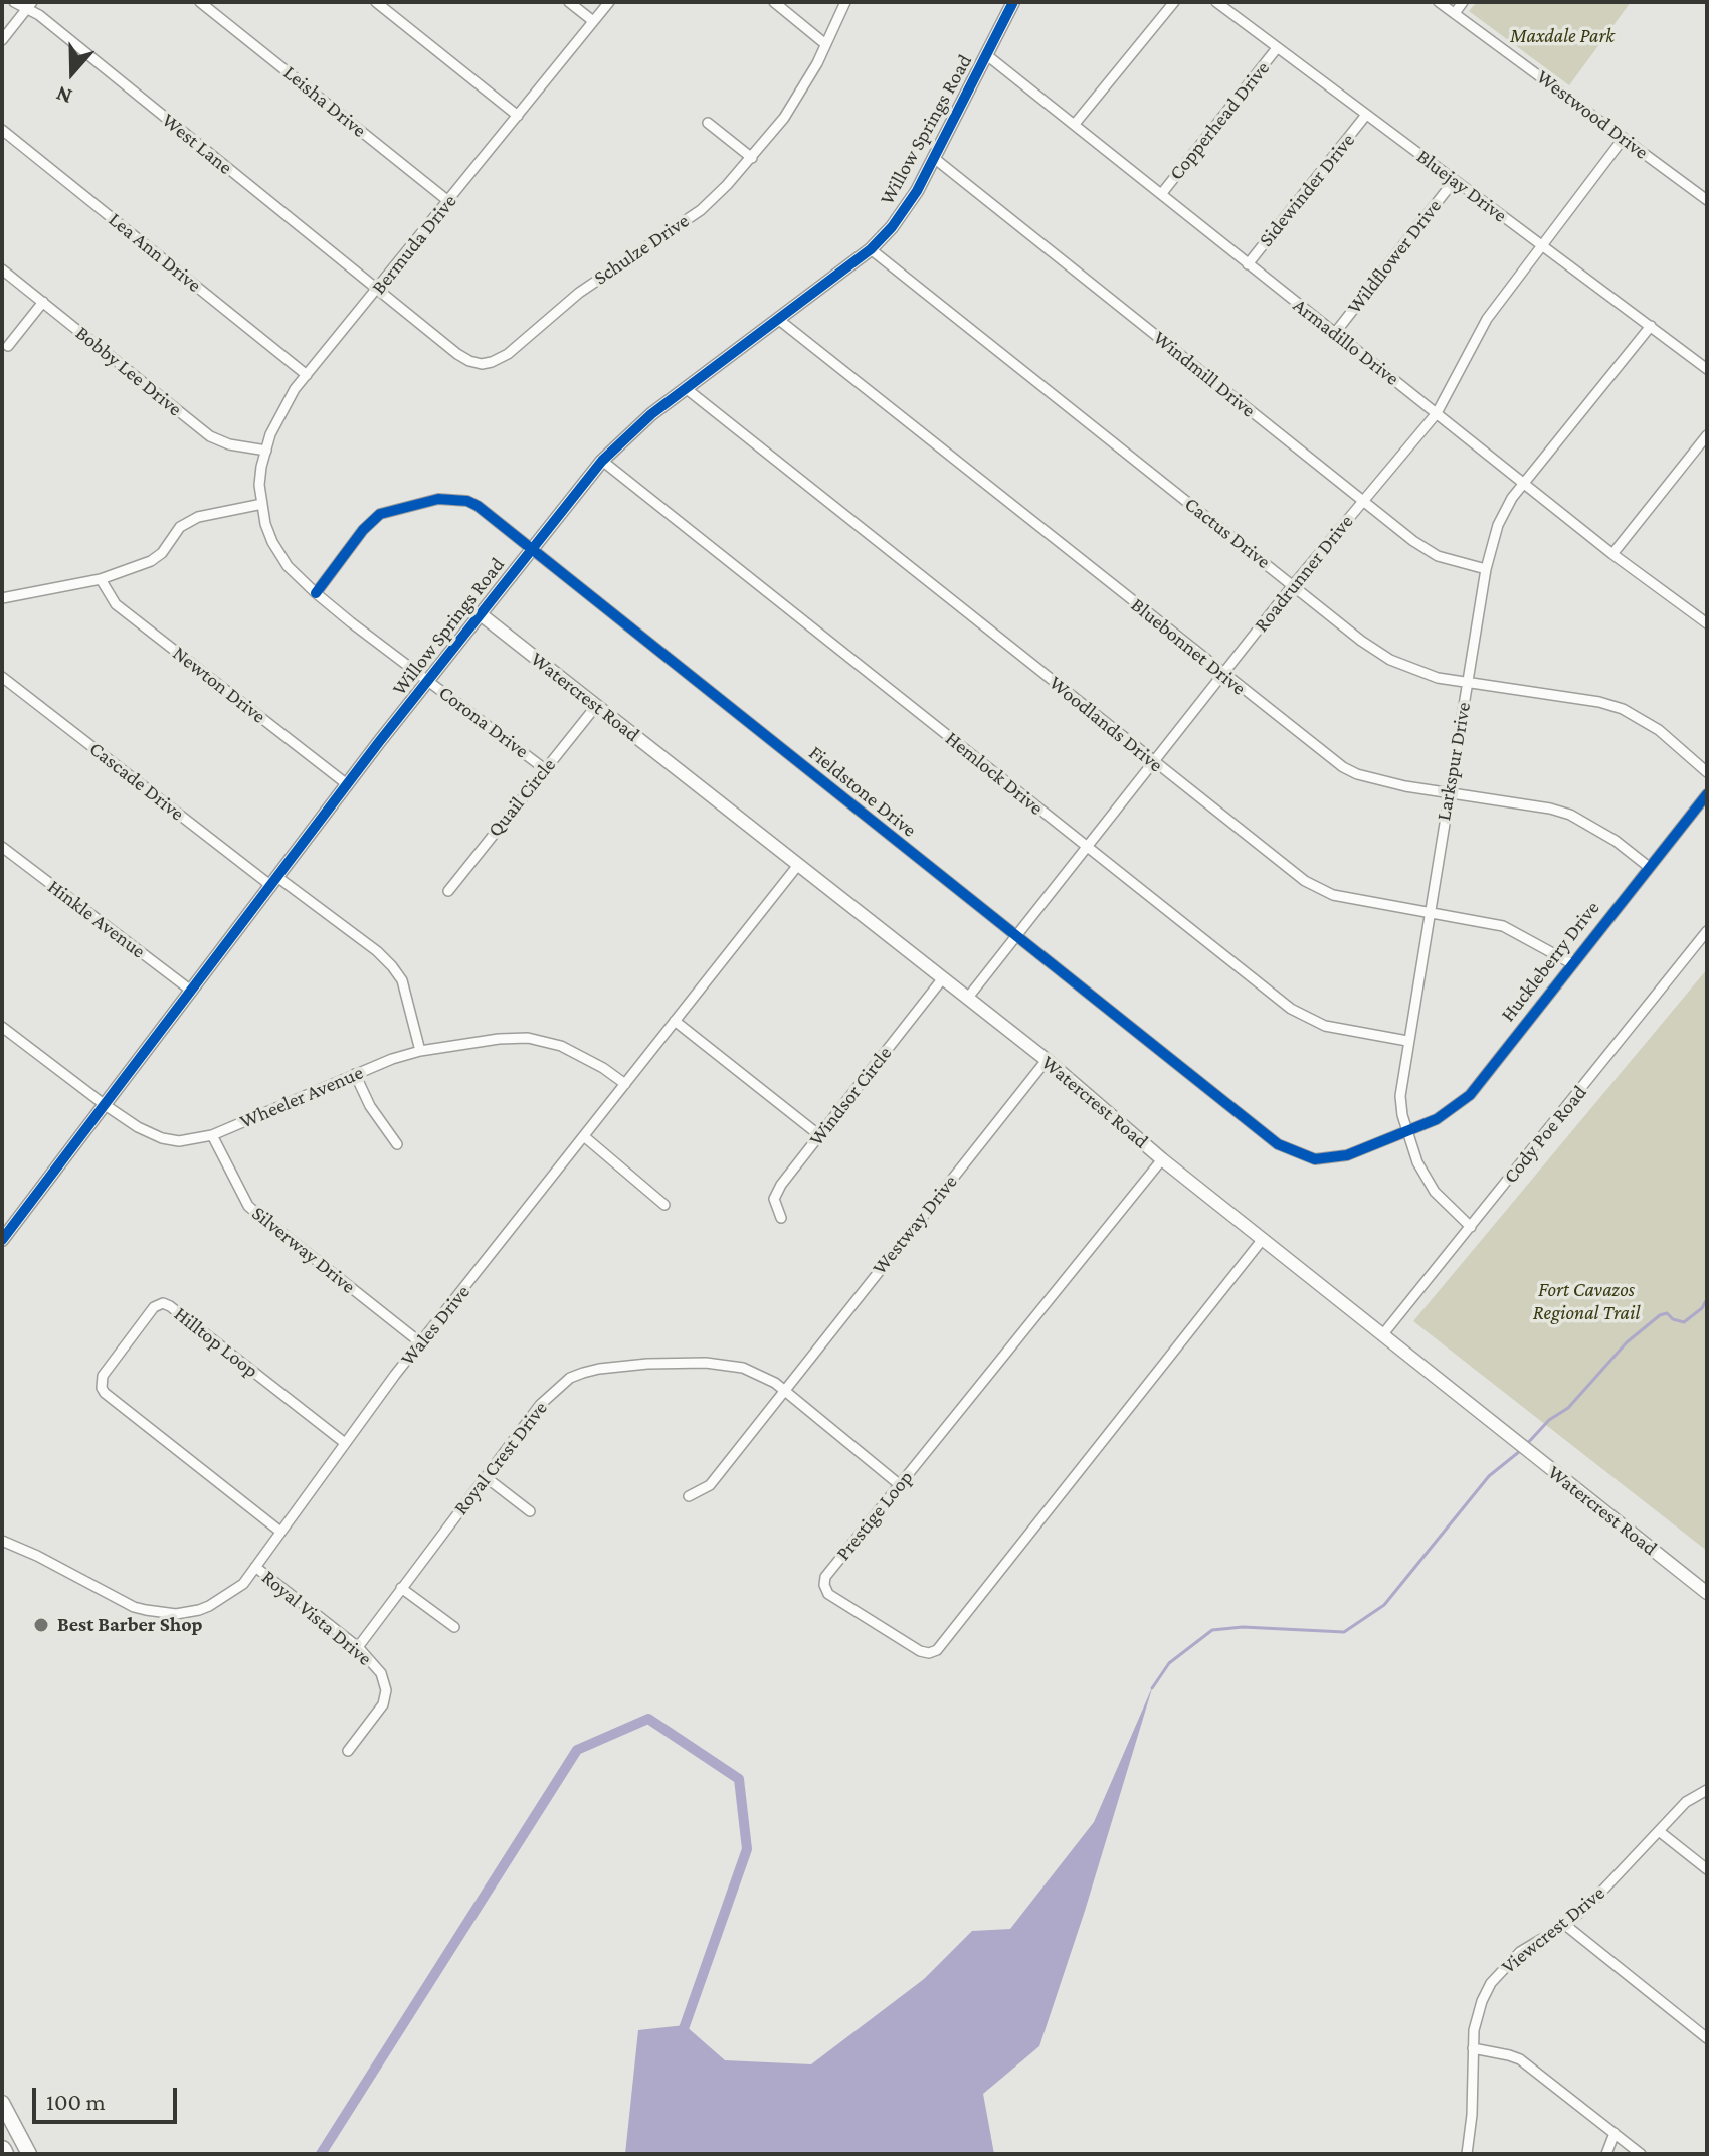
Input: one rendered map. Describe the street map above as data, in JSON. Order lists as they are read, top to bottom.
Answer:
{
  "streets": {
    "street": [
      "Leisha Drive",
      "Westwood Drive",
      "Copperhead Drive",
      "Willow Springs Road",
      "West Lane",
      "Bluejay Drive",
      "Sidewinder Drive",
      "Bermuda Drive",
      "Schulze Drive",
      "Lea Ann Drive",
      "Wildflower Drive",
      "Armadillo Drive",
      "Bobby Lee Drive",
      "Windmill Drive",
      "Cactus Drive",
      "Roadrunner Drive",
      "Bluebonnet Drive",
      "Newton Drive",
      "Watercrest Road",
      "Corona Drive",
      "Woodlands Drive",
      "Larkspur Drive",
      "Hemlock Drive",
      "Cascade Drive",
      "Fieldstone Drive",
      "Quail Circle",
      "Hinkle Avenue",
      "Huckleberry Drive",
      "Windsor Circle",
      "Wheeler Avenue",
      "Cody Poe Road",
      "Westway Drive",
      "Silverway Drive",
      "Wales Drive",
      "Hilltop Loop",
      "Royal Crest Drive",
      "Prestige Loop",
      "Royal Vista Drive",
      "Viewcrest Drive"
    ]
  },
  "crossings": [
    ["Leisha Drive", "Bermuda Drive"],
    ["Westwood Drive", "Roadrunner Drive"],
    ["Copperhead Drive", "Bluejay Drive"],
    ["Copperhead Drive", "Armadillo Drive"],
    ["Willow Springs Road", "Armadillo Drive"],
    ["Willow Springs Road", "Windmill Drive"],
    ["Willow Springs Road", "Cactus Drive"],
    ["Willow Springs Road", "Bluebonnet Drive"],
    ["Willow Springs Road", "Newton Drive"],
    ["Willow Springs Road", "Watercrest Road"],
    ["Willow Springs Road", "Corona Drive"],
    ["Willow Springs Road", "Woodlands Drive"],
    ["Willow Springs Road", "Hemlock Drive"],
    ["Willow Springs Road", "Cascade Drive"],
    ["Willow Springs Road", "Fieldstone Drive"],
    ["Willow Springs Road", "Hinkle Avenue"],
    ["Willow Springs Road", "Wheeler Avenue"],
    ["West Lane", "Bermuda Drive"],
    ["West Lane", "Schulze Drive"],
    ["Bluejay Drive", "Sidewinder Drive"],
    ["Bluejay Drive", "Wildflower Drive"],
    ["Bluejay Drive", "Roadrunner Drive"],
    ["Bluejay Drive", "Larkspur Drive"],
    ["Sidewinder Drive", "Armadillo Drive"],
    ["Bermuda Drive", "Schulze Drive"],
    ["Bermuda Drive", "Lea Ann Drive"],
    ["Bermuda Drive", "Bobby Lee Drive"],
    ["Bermuda Drive", "Corona Drive"],
    ["Wildflower Drive", "Armadillo Drive"],
    ["Armadillo Drive", "Roadrunner Drive"],
    ["Armadillo Drive", "Larkspur Drive"],
    ["Windmill Drive", "Roadrunner Drive"],
    ["Windmill Drive", "Larkspur Drive"],
    ["Cactus Drive", "Roadrunner Drive"],
    ["Cactus Drive", "Larkspur Drive"],
    ["Roadrunner Drive", "Bluebonnet Drive"],
    ["Roadrunner Drive", "Watercrest Road"],
    ["Roadrunner Drive", "Woodlands Drive"],
    ["Roadrunner Drive", "Hemlock Drive"],
    ["Roadrunner Drive", "Fieldstone Drive"],
    ["Bluebonnet Drive", "Larkspur Drive"],
    ["Bluebonnet Drive", "Huckleberry Drive"],
    ["Watercrest Road", "Quail Circle"],
    ["Watercrest Road", "Windsor Circle"],
    ["Watercrest Road", "Cody Poe Road"],
    ["Watercrest Road", "Westway Drive"],
    ["Watercrest Road", "Wales Drive"],
    ["Watercrest Road", "Prestige Loop"],
    ["Corona Drive", "Fieldstone Drive"],
    ["Corona Drive", "Quail Circle"],
    ["Woodlands Drive", "Larkspur Drive"],
    ["Woodlands Drive", "Huckleberry Drive"],
    ["Larkspur Drive", "Hemlock Drive"],
    ["Larkspur Drive", "Fieldstone Drive"],
    ["Larkspur Drive", "Huckleberry Drive"],
    ["Larkspur Drive", "Cody Poe Road"],
    ["Cascade Drive", "Wheeler Avenue"],
    ["Fieldstone Drive", "Huckleberry Drive"],
    ["Wheeler Avenue", "Silverway Drive"],
    ["Wheeler Avenue", "Wales Drive"],
    ["Westway Drive", "Royal Crest Drive"],
    ["Silverway Drive", "Wales Drive"],
    ["Wales Drive", "Hilltop Loop"],
    ["Wales Drive", "Royal Vista Drive"],
    ["Royal Crest Drive", "Prestige Loop"],
    ["Royal Crest Drive", "Royal Vista Drive"]
  ],
  "parks": ["Maxdale Park", "Fort Cavazos Regional Trail"],
  "places": ["Best Barber Shop"],
  "scale_bar": "100 m",
  "north": "bottom"
}
